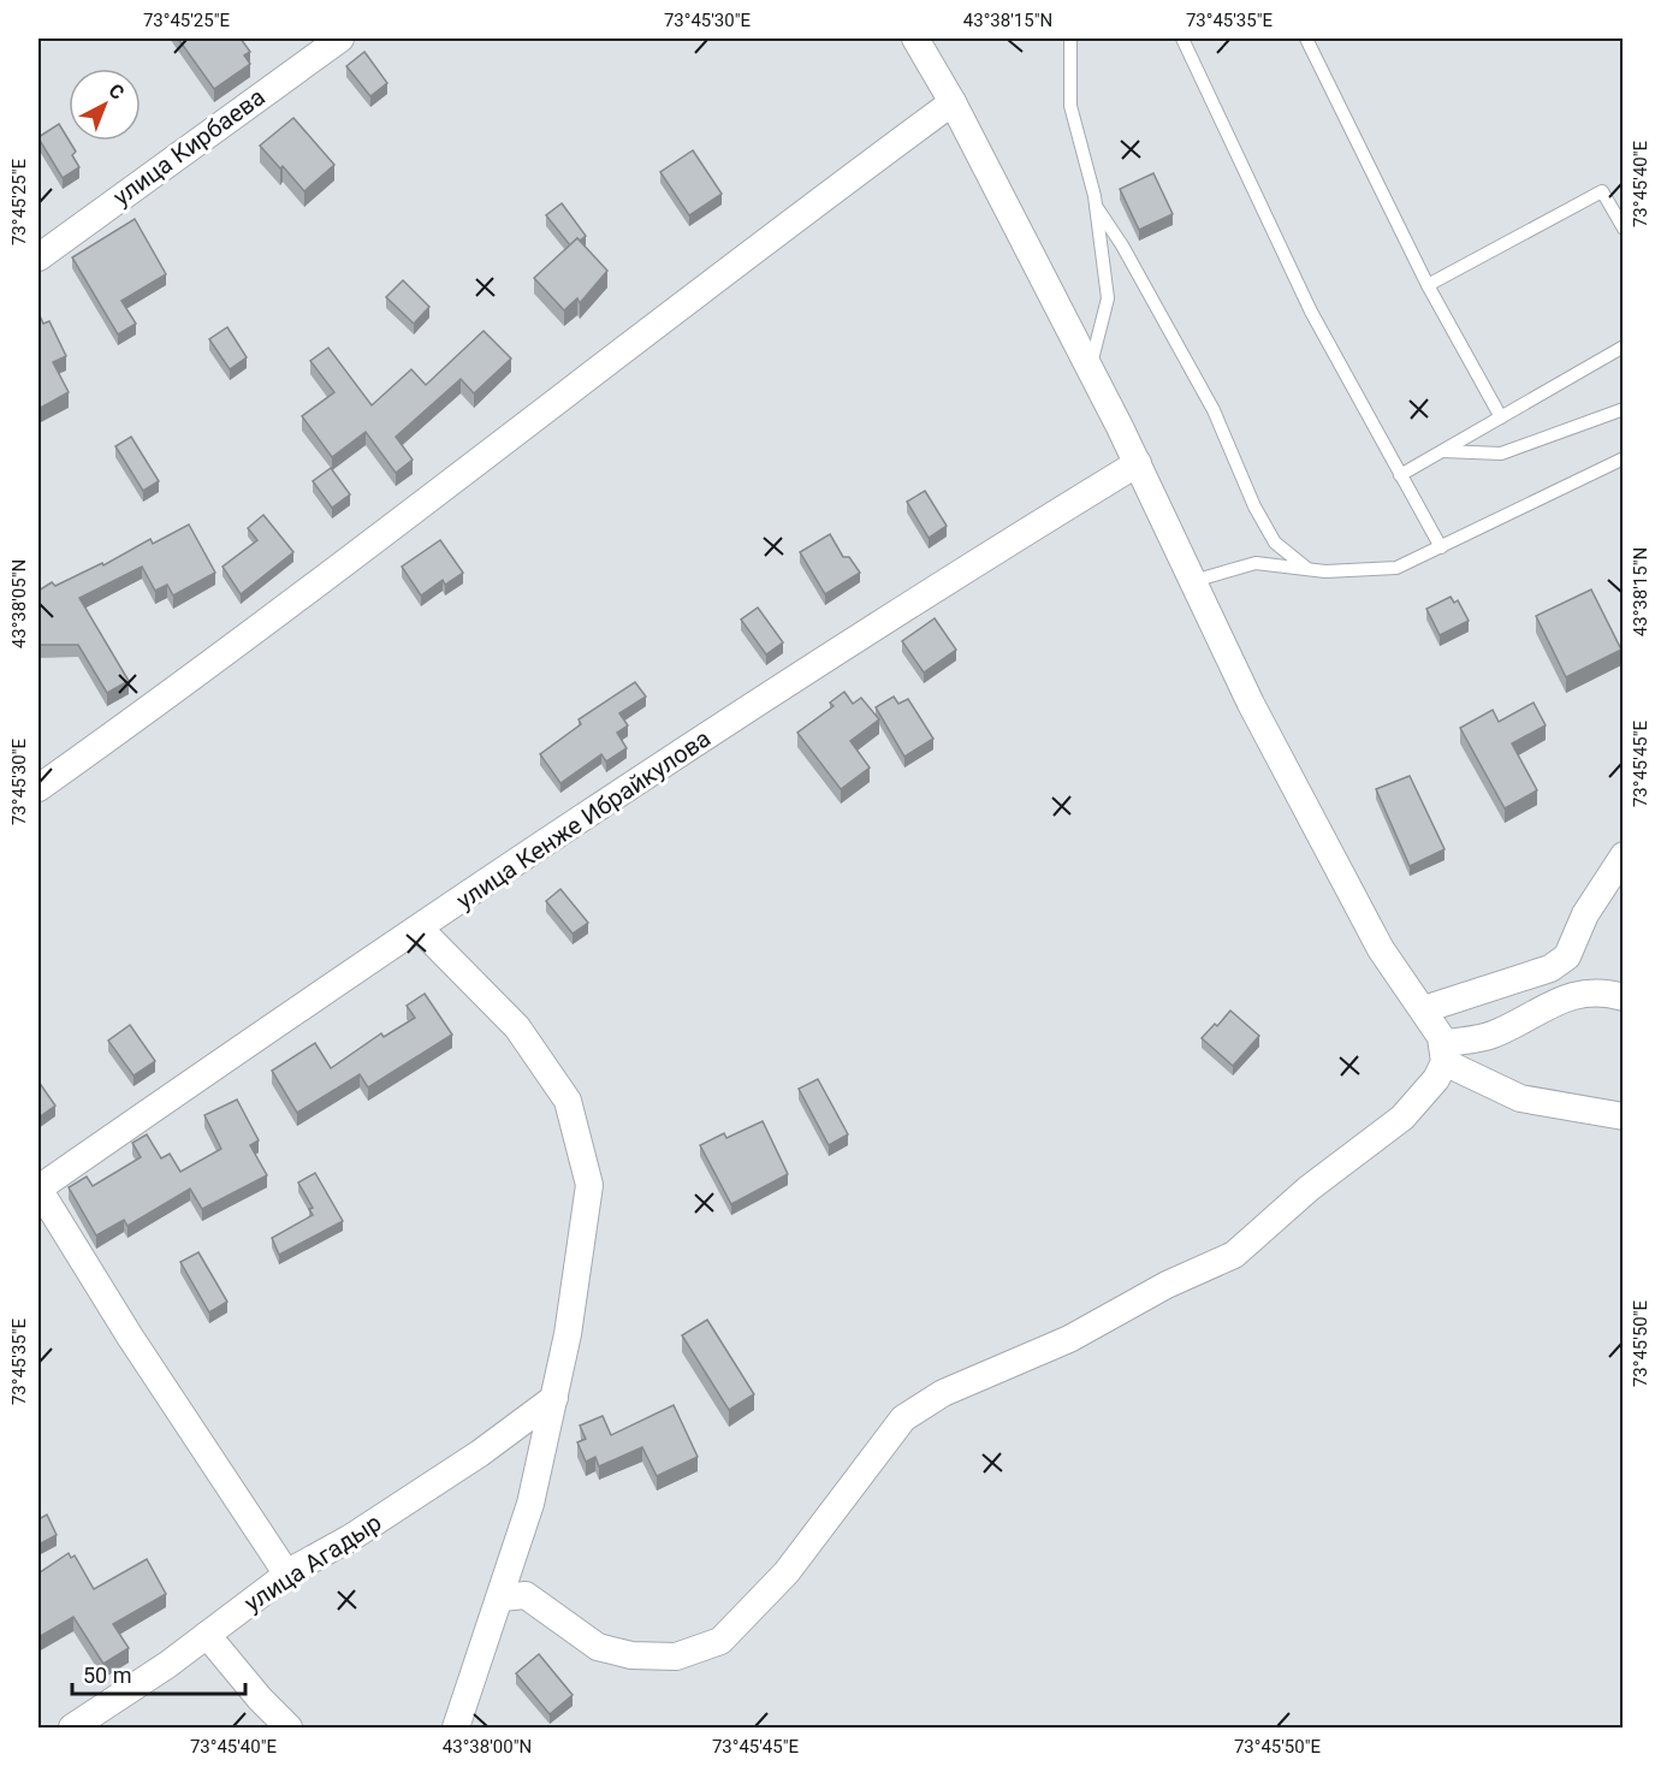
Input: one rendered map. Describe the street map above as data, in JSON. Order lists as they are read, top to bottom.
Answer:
{
  "streets": {
    "street": ["улица Кирбаева", "улица Кенже Ибрайкулова", "улица Агадыр"]
  },
  "scale_bar": "50 m",
  "north": "top right",
  "coordinates": [
    "73°45'25\"E",
    "73°45'30\"E",
    "43°38'15\"N",
    "73°45'35\"E",
    "73°45'40\"E",
    "43°38'05\"N",
    "73°45'45\"E",
    "73°45'50\"E",
    "43°38'00\"N"
  ]
}
